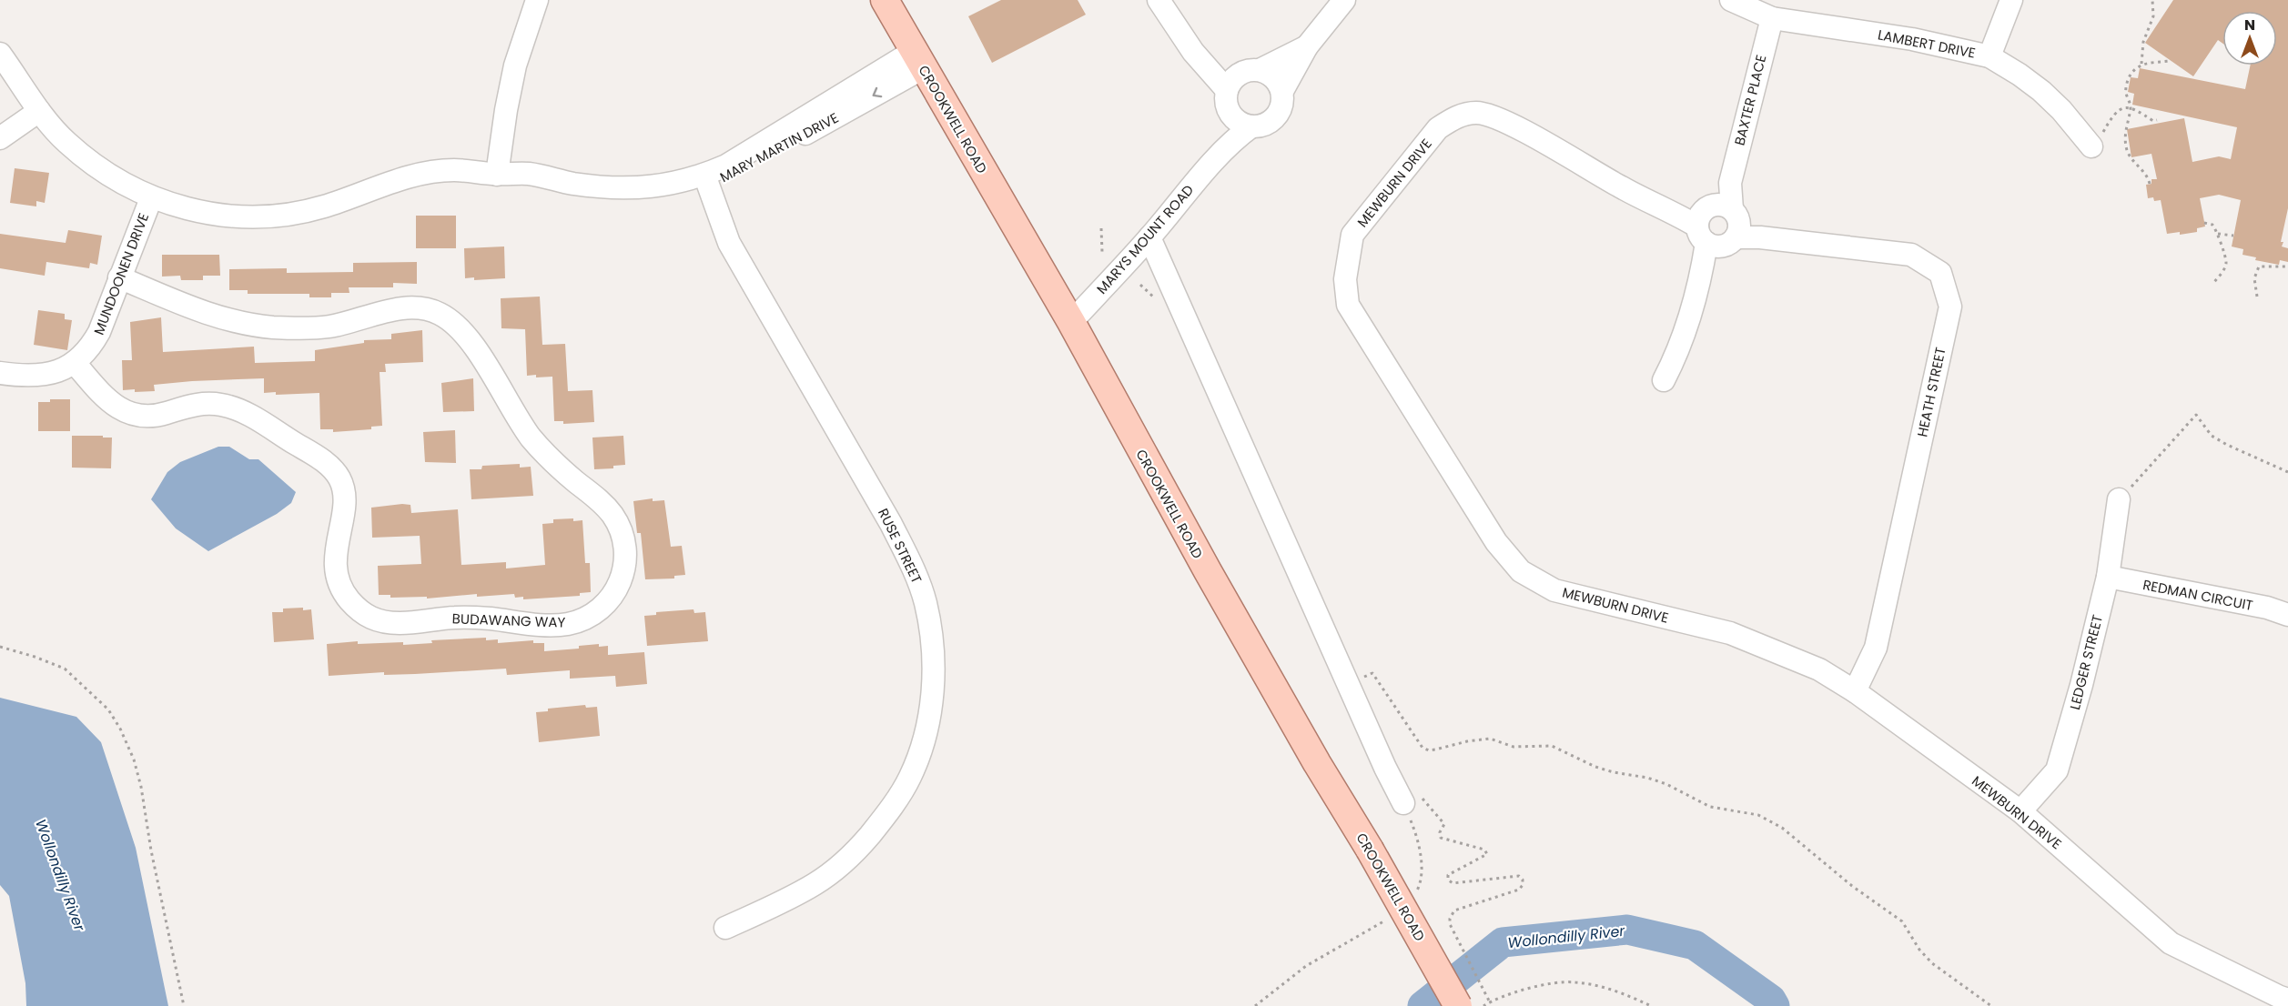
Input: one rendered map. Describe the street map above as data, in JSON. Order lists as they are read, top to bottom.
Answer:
{
  "streets": {
    "main road": ["CROOKWELL ROAD"],
    "street": [
      "LAMBERT DRIVE",
      "BAXTER PLACE",
      "MARY MARTIN DRIVE",
      "MEWBURN DRIVE",
      "MARYS MOUNT ROAD",
      "MUNDOONEN DRIVE",
      "HEATH STREET",
      "RUSE STREET",
      "REDMAN CIRCUIT",
      "BUDAWANG WAY",
      "LEDGER STREET"
    ]
  },
  "crossings": [
    ["LAMBERT DRIVE", "BAXTER PLACE"],
    ["BAXTER PLACE", "MEWBURN DRIVE"],
    ["BAXTER PLACE", "HEATH STREET"],
    ["CROOKWELL ROAD", "MARY MARTIN DRIVE"],
    ["CROOKWELL ROAD", "MARYS MOUNT ROAD"],
    ["MARY MARTIN DRIVE", "MUNDOONEN DRIVE"],
    ["MARY MARTIN DRIVE", "RUSE STREET"],
    ["MEWBURN DRIVE", "HEATH STREET"],
    ["MEWBURN DRIVE", "LEDGER STREET"],
    ["MUNDOONEN DRIVE", "BUDAWANG WAY"],
    ["REDMAN CIRCUIT", "LEDGER STREET"]
  ],
  "water": ["Wollondilly River"],
  "north": "top"
}
